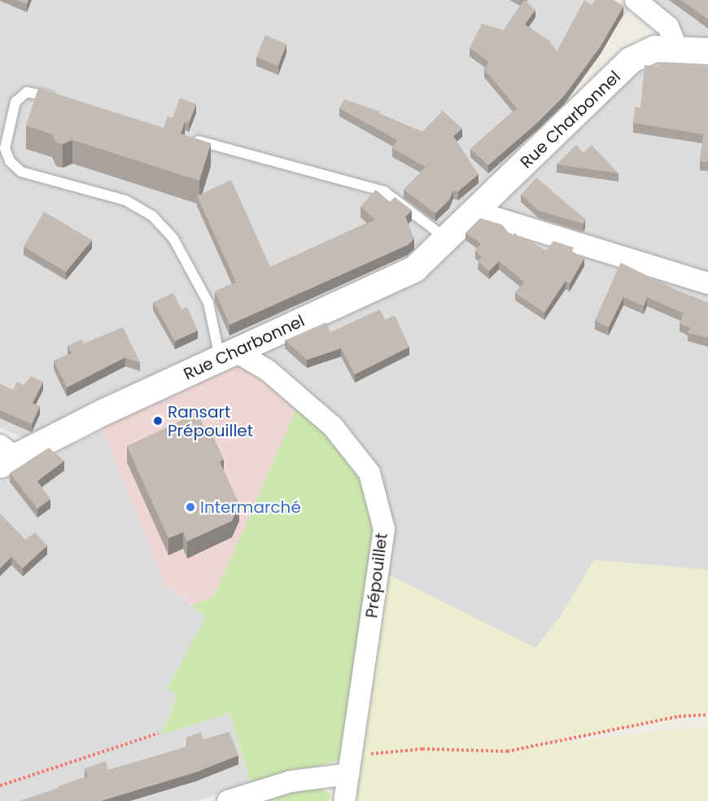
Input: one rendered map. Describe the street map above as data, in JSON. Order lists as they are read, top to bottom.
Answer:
{
  "streets": {
    "street": ["Rue Charbonnel", "Prépouillet"]
  },
  "crossings": [
    ["Rue Charbonnel", "Prépouillet"]
  ],
  "places": ["Ransart Prépouillet", "Intermarché"]
}
